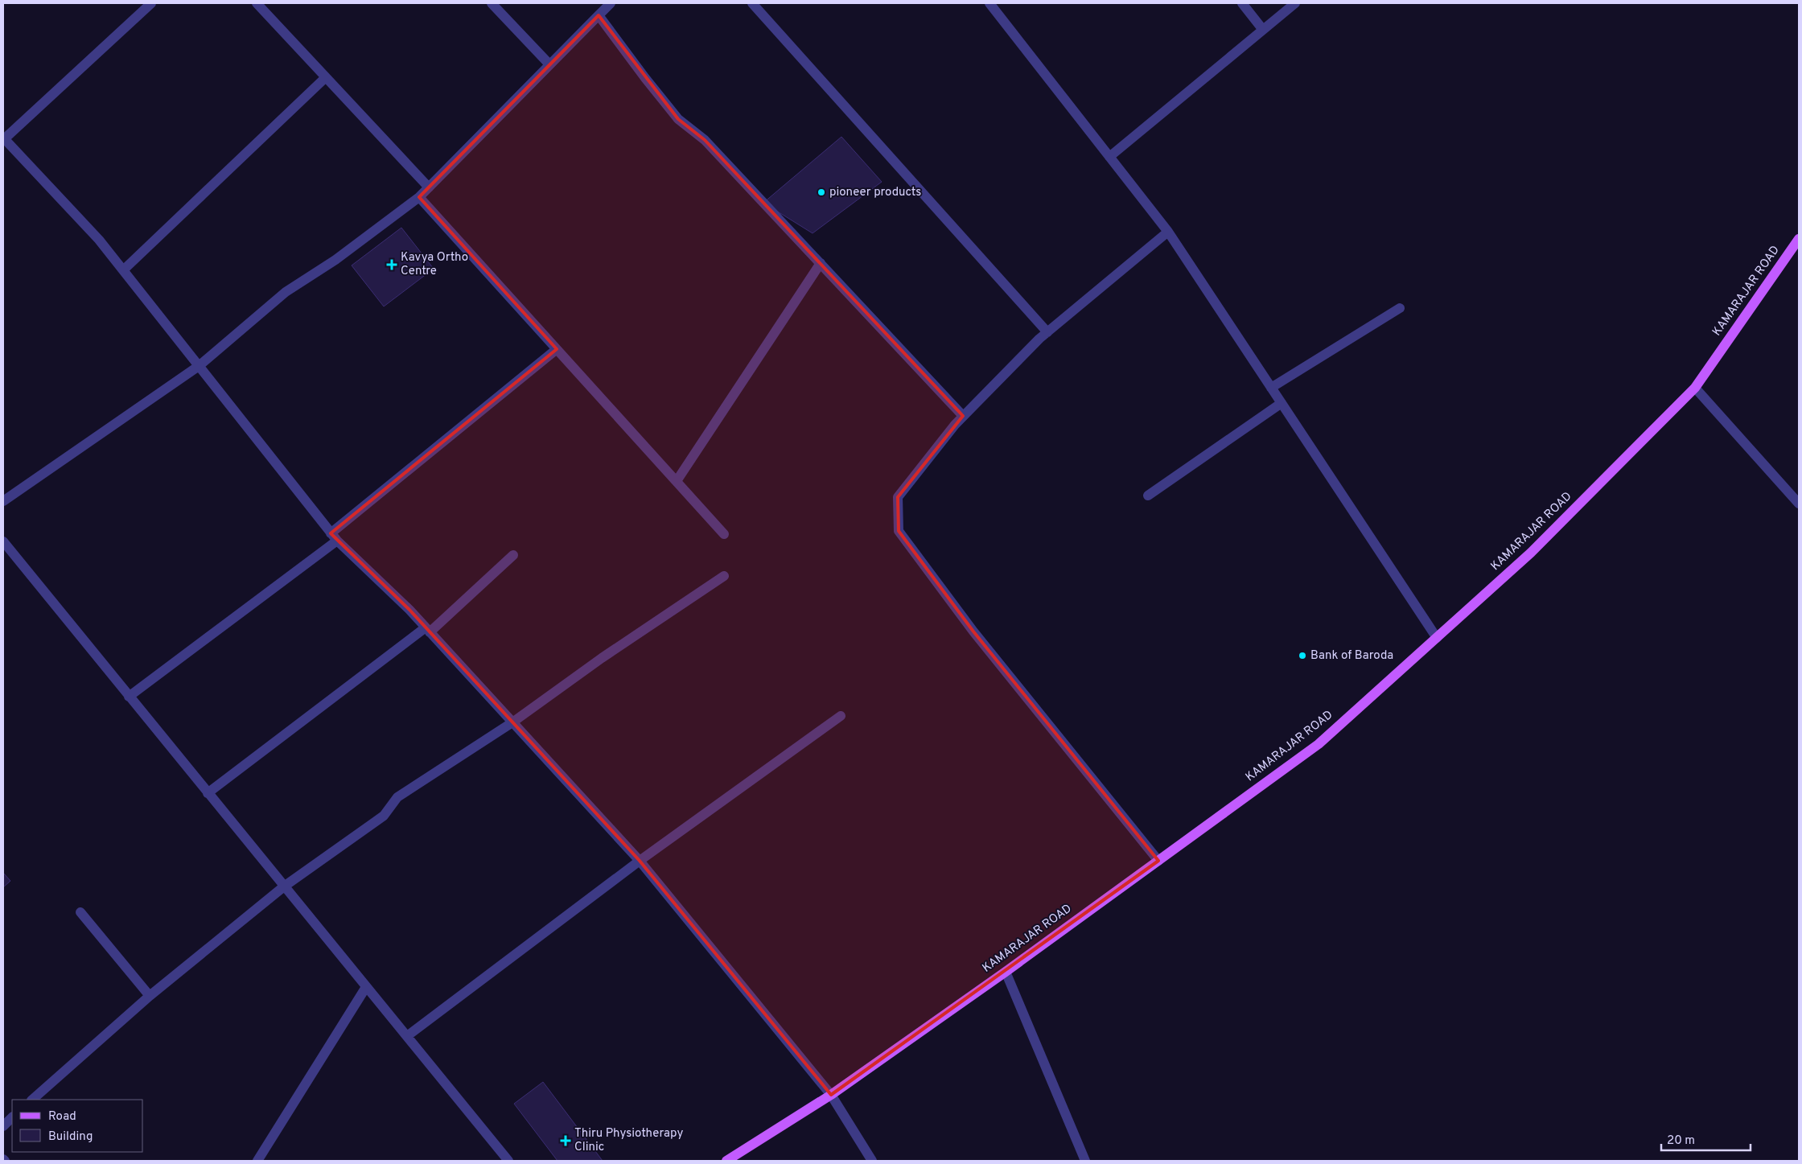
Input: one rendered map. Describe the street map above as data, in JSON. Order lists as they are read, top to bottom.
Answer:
{
  "streets": {
    "main road": ["KAMARAJAR ROAD"]
  },
  "places": {
    "other": ["pioneer products", "Bank of Baroda"],
    "health": ["Kavya Ortho Centre", "Thiru Physiotherapy Clinic"]
  },
  "legend": ["Road", "Building"],
  "scale_bar": "20 m"
}
